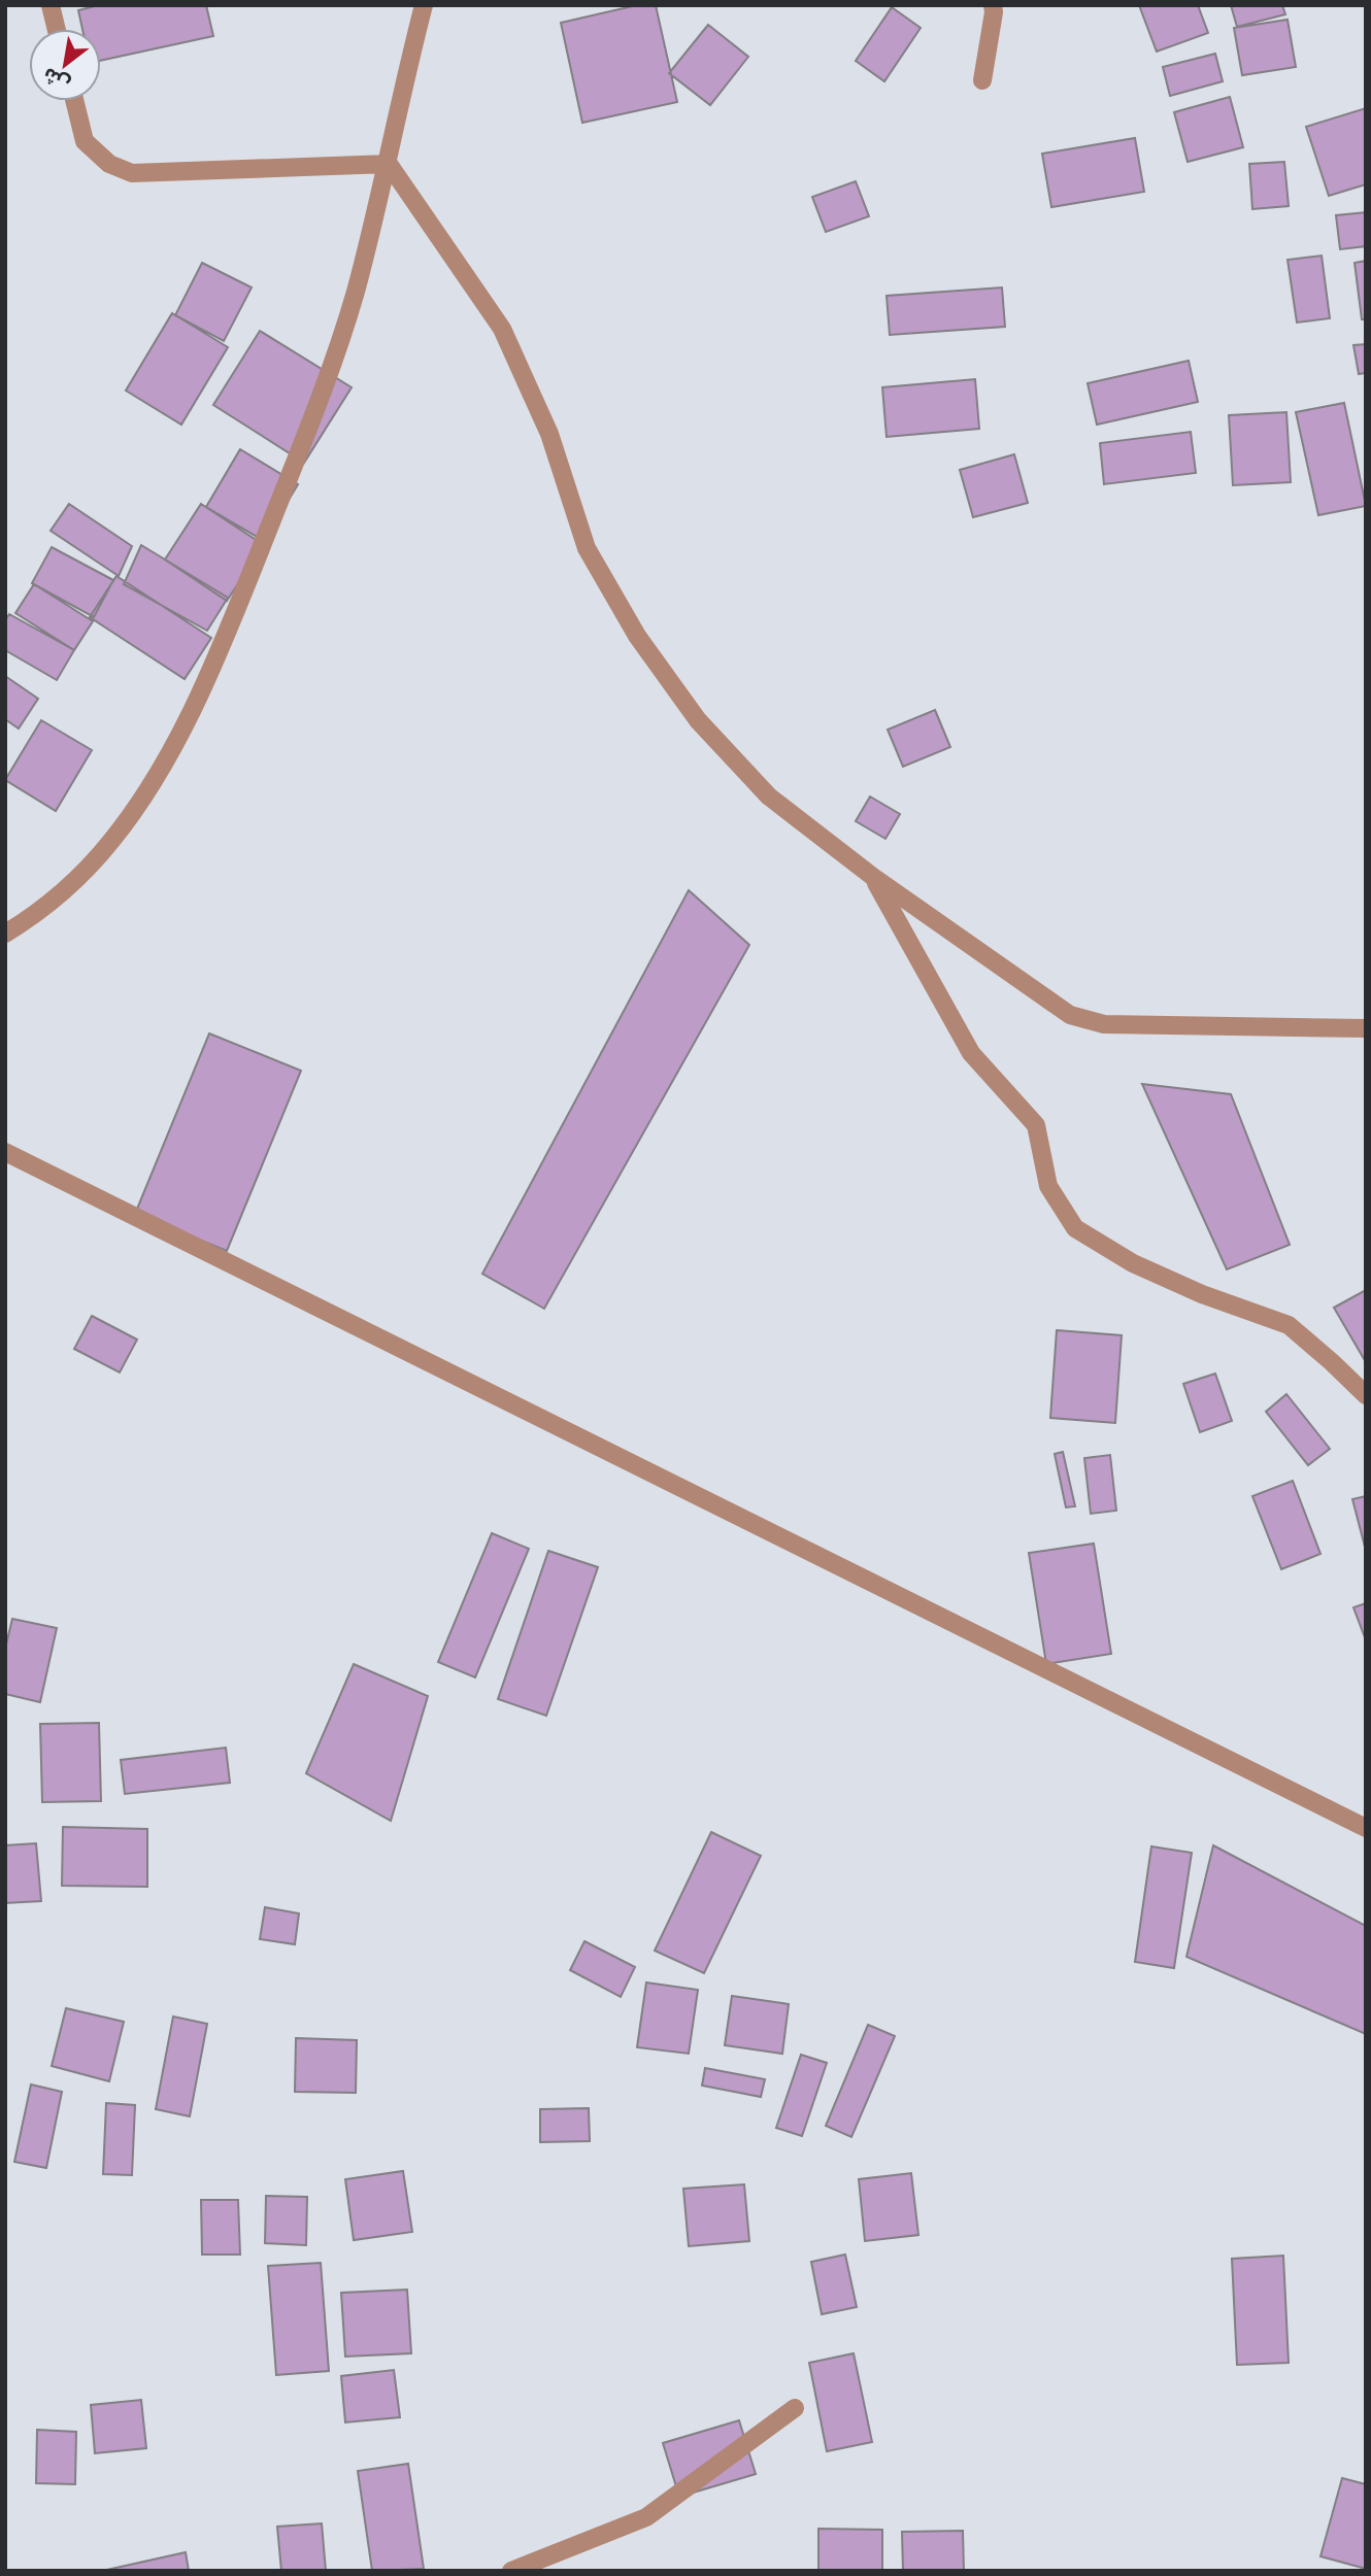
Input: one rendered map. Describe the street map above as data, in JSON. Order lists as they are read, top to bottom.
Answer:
{
  "north": "bottom left"
}
